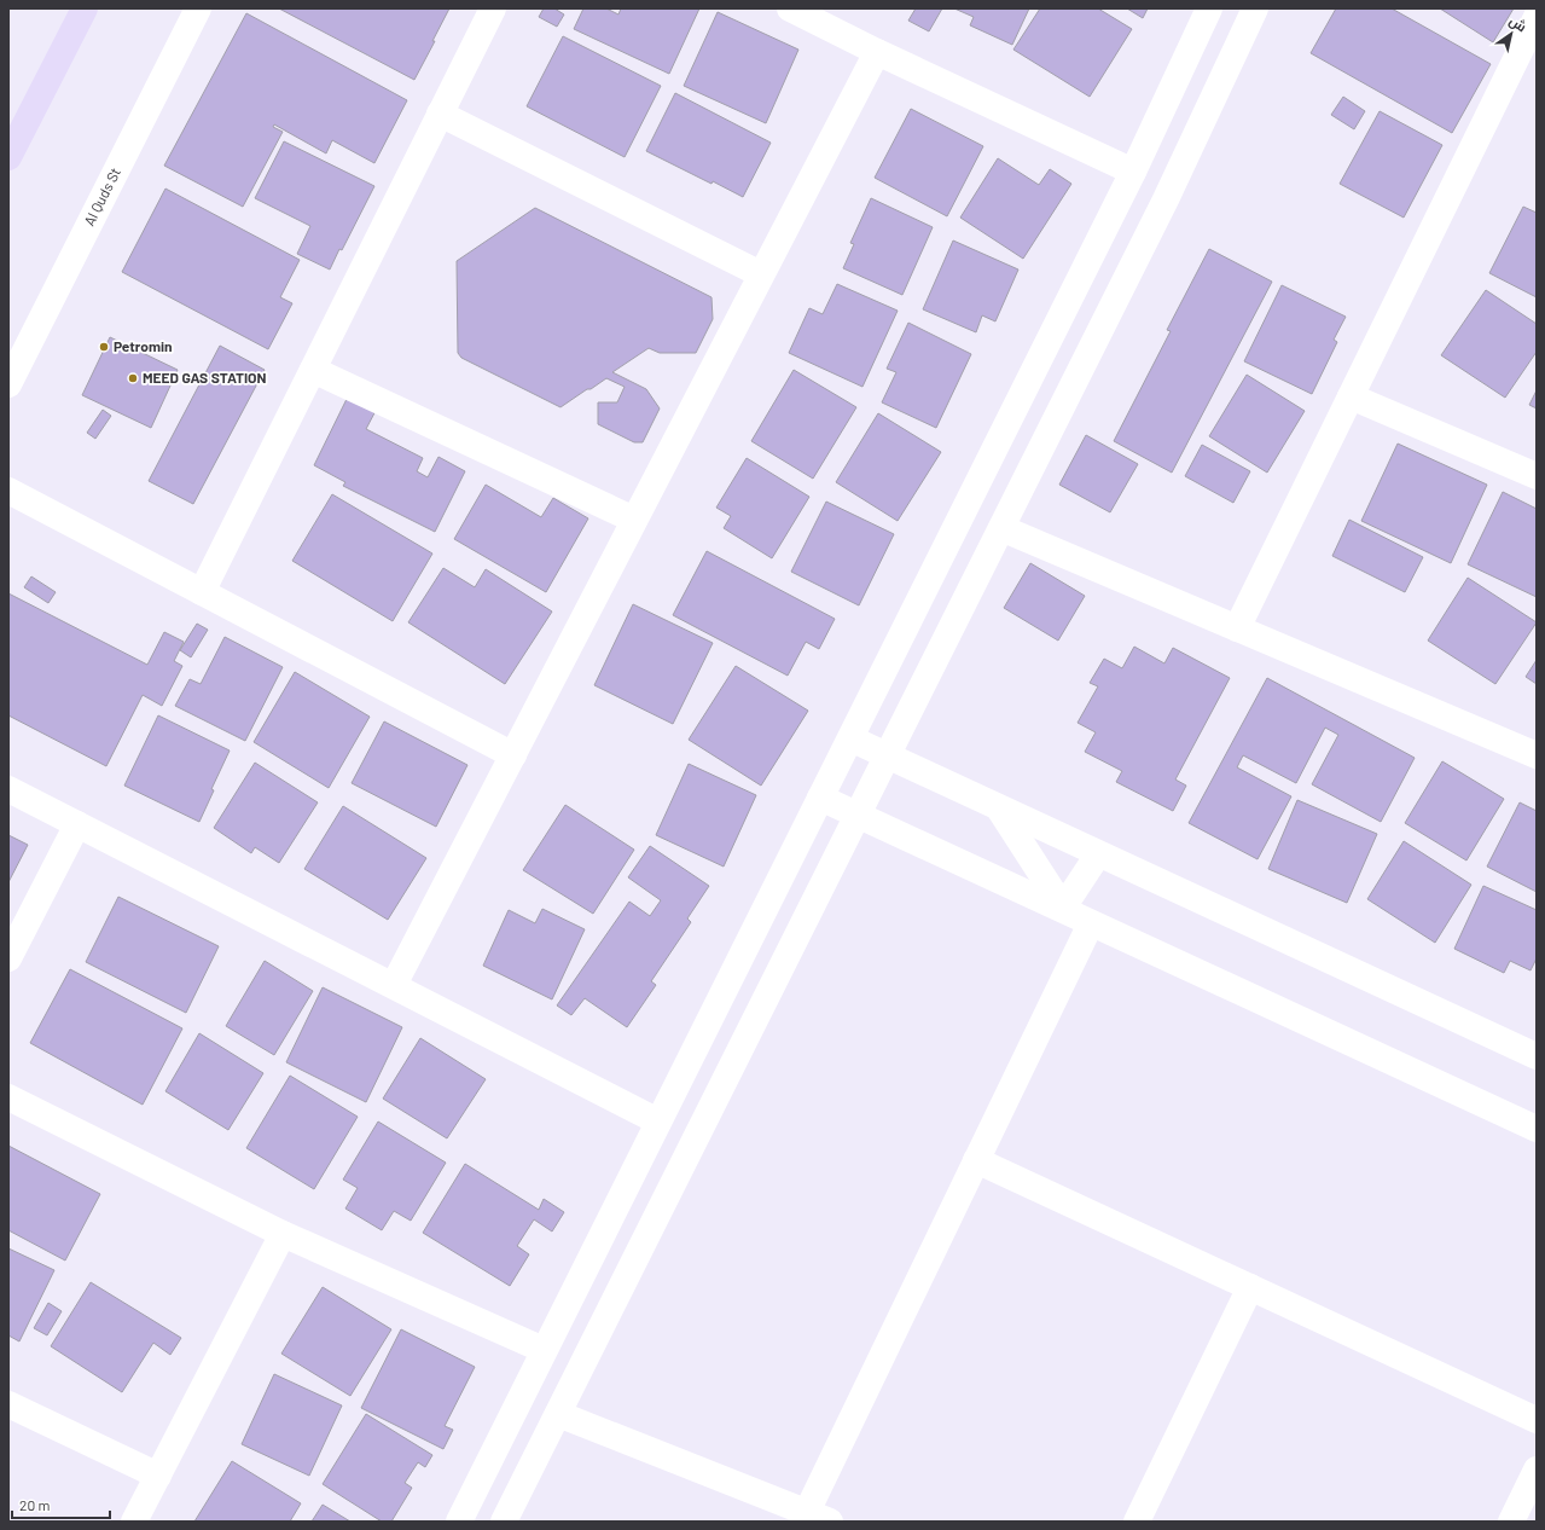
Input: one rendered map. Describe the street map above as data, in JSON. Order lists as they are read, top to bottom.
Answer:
{
  "streets": {
    "street": ["Al Quds St"]
  },
  "places": ["Petromin", "MEED GAS STATION"],
  "scale_bar": "20 m",
  "north": "top right"
}
